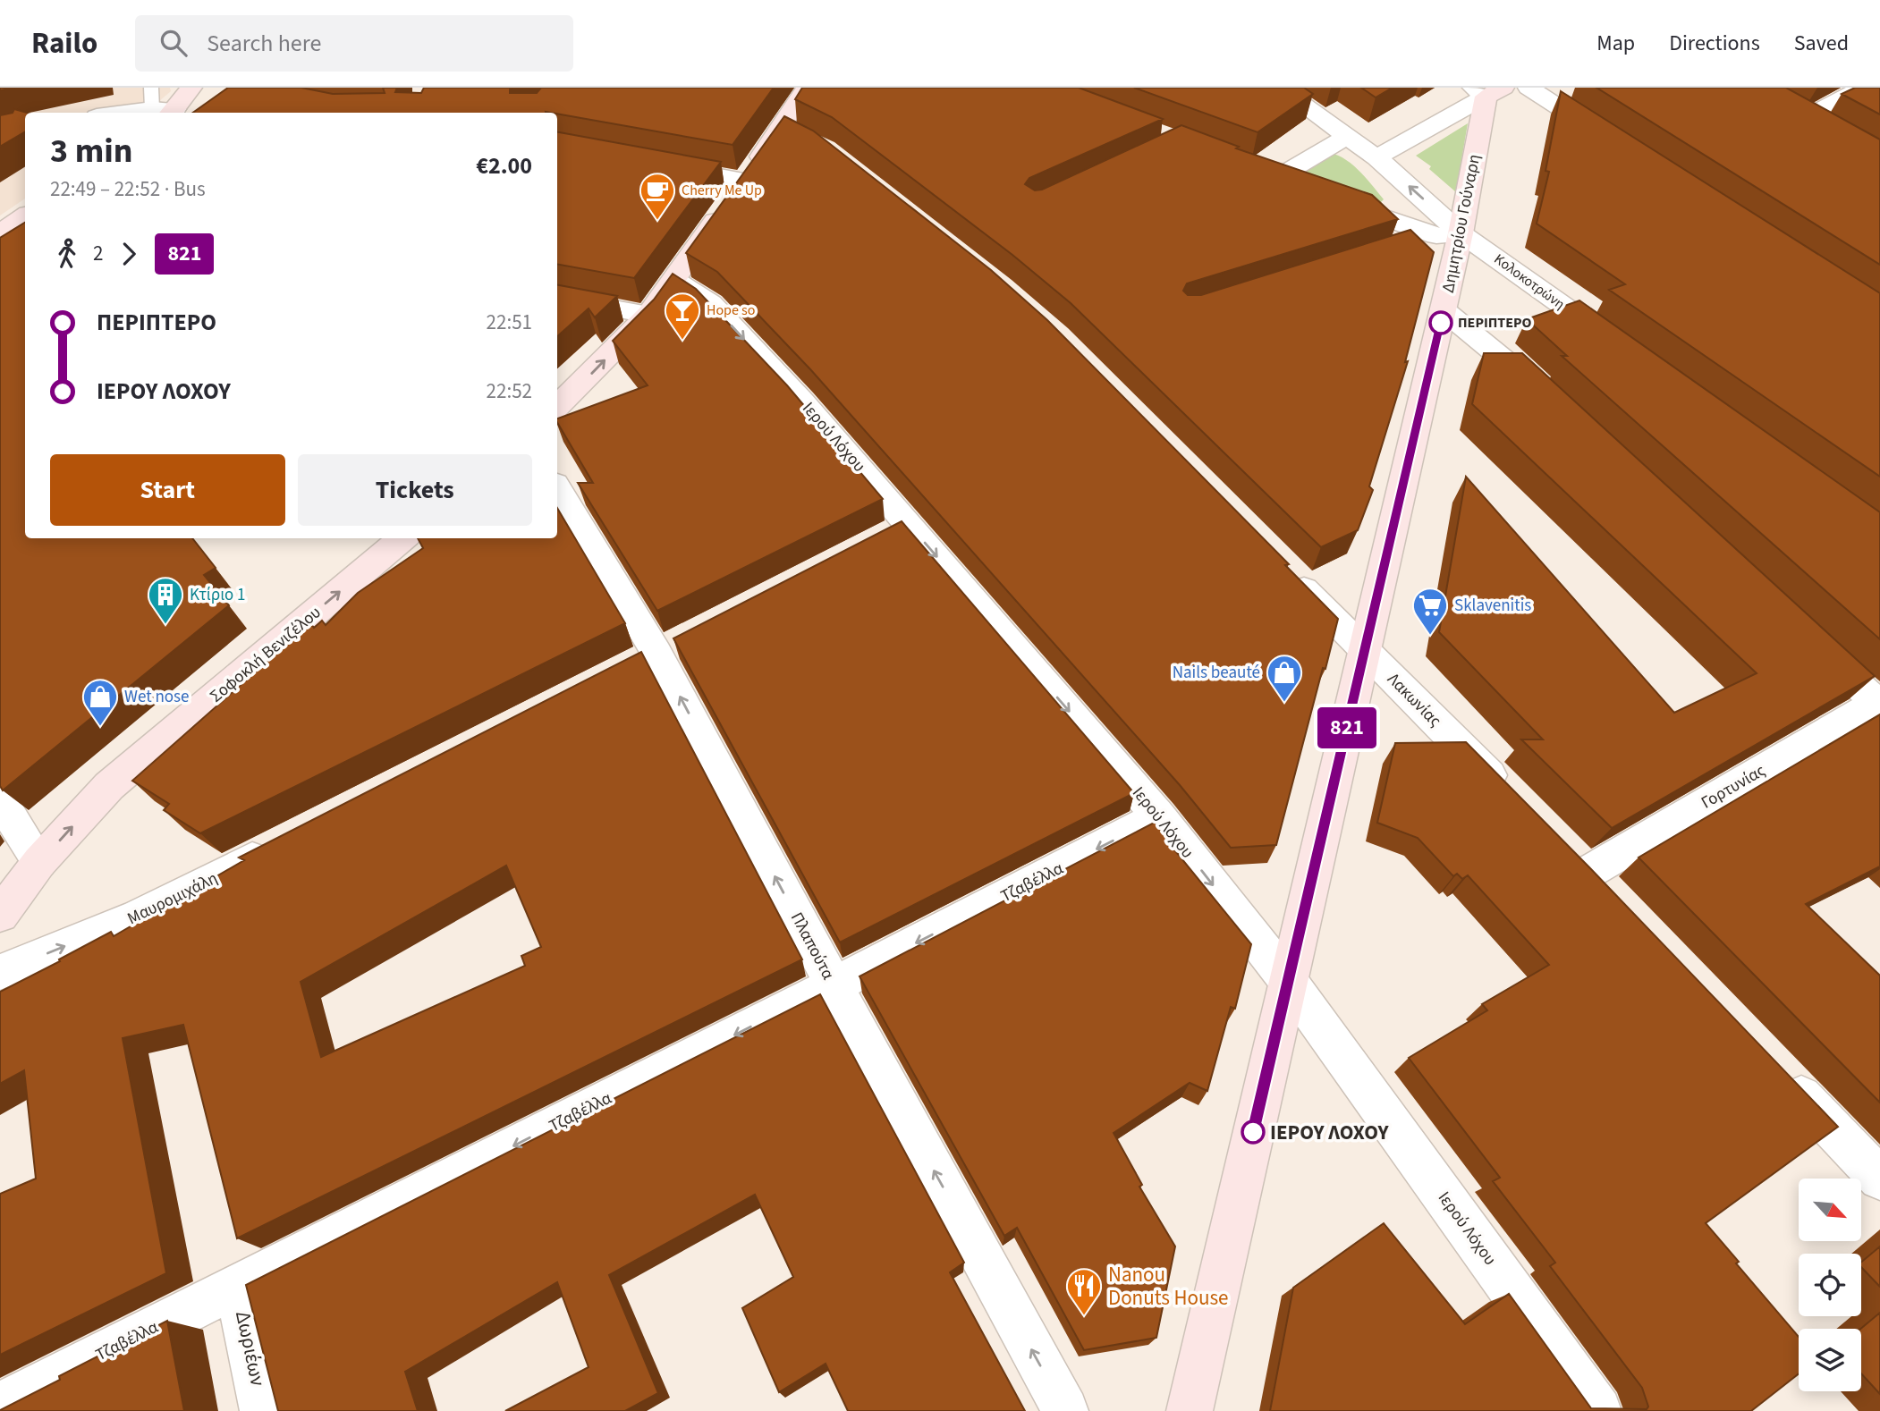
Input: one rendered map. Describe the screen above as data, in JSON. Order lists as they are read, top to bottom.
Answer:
{
  "streets": {
    "street": [
      "Δημητρίου Γούναρη",
      "Κολοκοτρώνη",
      "Ιερού Λόχου",
      "Σοφοκλή Βενιζέλου",
      "Λακωνίας",
      "Γορτυνίας",
      "Τζαβέλλα",
      "Μαυρομιχάλη",
      "Πλαπούτα",
      "Δωριέων"
    ]
  },
  "crossings": [
    ["Δημητρίου Γούναρη", "Κολοκοτρώνη"],
    ["Δημητρίου Γούναρη", "Ιερού Λόχου"],
    ["Δημητρίου Γούναρη", "Λακωνίας"],
    ["Ιερού Λόχου", "Τζαβέλλα"],
    ["Τζαβέλλα", "Πλαπούτα"],
    ["Τζαβέλλα", "Δωριέων"]
  ],
  "one_way": [
    "Ιερού Λόχου",
    "Σοφοκλή Βενιζέλου",
    "Τζαβέλλα",
    "Μαυρομιχάλη",
    "Πλαπούτα"
  ],
  "places": {
    "cafe": ["Cherry Me Up"],
    "other": ["ΠΕΡΙΠΤΕΡΟ", "ΙΕΡΟΥ ΛΟΧΟΥ"],
    "bar": ["Hope so"],
    "building": ["Κτίριο 1"],
    "supermarket": ["Sklavenitis"],
    "shop": ["Nails beauté", "Wet nose"],
    "restaurant": ["Nanou Donuts House"]
  },
  "lines": ["bus line 821"],
  "north": "bottom right",
  "page": {
    "header": "Railo",
    "search": "Search here",
    "nav": ["Map", "Directions", "Saved"],
    "on_map": "821",
    "heading": ["3 min", "22:49 – 22:52 · Bus", "€2.00"],
    "legs": ["2", "821"],
    "list": [
      {
        "name": "ΠΕΡΙΠΤΕΡΟ",
        "value": "22:51"
      },
      {
        "name": "ΙΕΡΟΥ ΛΟΧΟΥ",
        "value": "22:52"
      }
    ],
    "buttons": ["Start", "Tickets"]
  }
}
